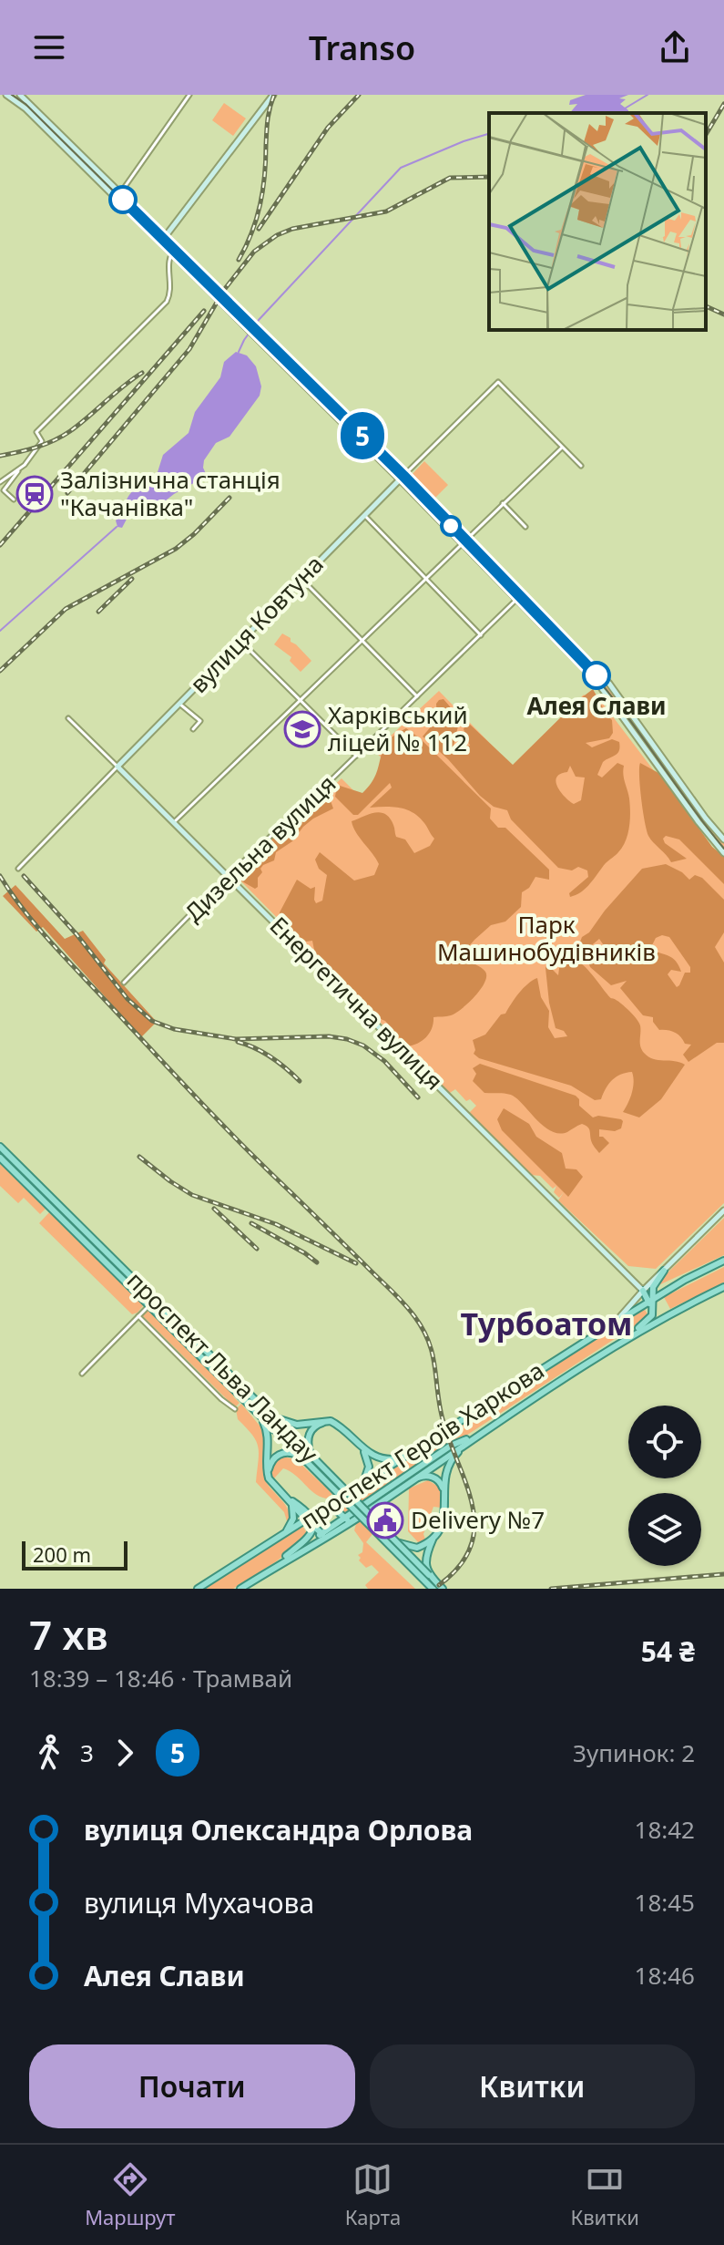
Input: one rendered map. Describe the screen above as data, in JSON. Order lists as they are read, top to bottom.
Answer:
{
  "streets": {
    "main road": [
      "вулиця Ковтуна",
      "Енергетична вулиця",
      "проспект Льва Ландау",
      "проспект Героїв Харкова"
    ],
    "street": ["Дизельна вулиця"]
  },
  "crossings": [
    ["вулиця Ковтуна", "Енергетична вулиця"],
    ["Дизельна вулиця", "Енергетична вулиця"]
  ],
  "districts": ["Турбоатом"],
  "parks": ["Парк Машинобудівників"],
  "places": {
    "station": ["Залізнична станція \"Качанівка\""],
    "other": ["Алея Слави"],
    "school or university": ["Харківський ліцей № 112"],
    "public building": ["Delivery №7"]
  },
  "lines": ["tram line 5"],
  "scale_bar": "200 m",
  "page": {
    "header": "Transo",
    "on_map": "5",
    "scale": "200 m",
    "heading": ["7 хв", "18:39 – 18:46 · Трамвай", "54 ₴"],
    "legs": ["3", "5", "Зупинок: 2"],
    "list": [
      {
        "name": "вулиця Олександра Орлова",
        "value": "18:42"
      },
      {
        "name": "вулиця Мухачова",
        "value": "18:45"
      },
      {
        "name": "Алея Слави",
        "value": "18:46"
      }
    ],
    "buttons": ["Почати", "Квитки"],
    "tabs": ["Маршрут", "Карта", "Квитки"]
  }
}
